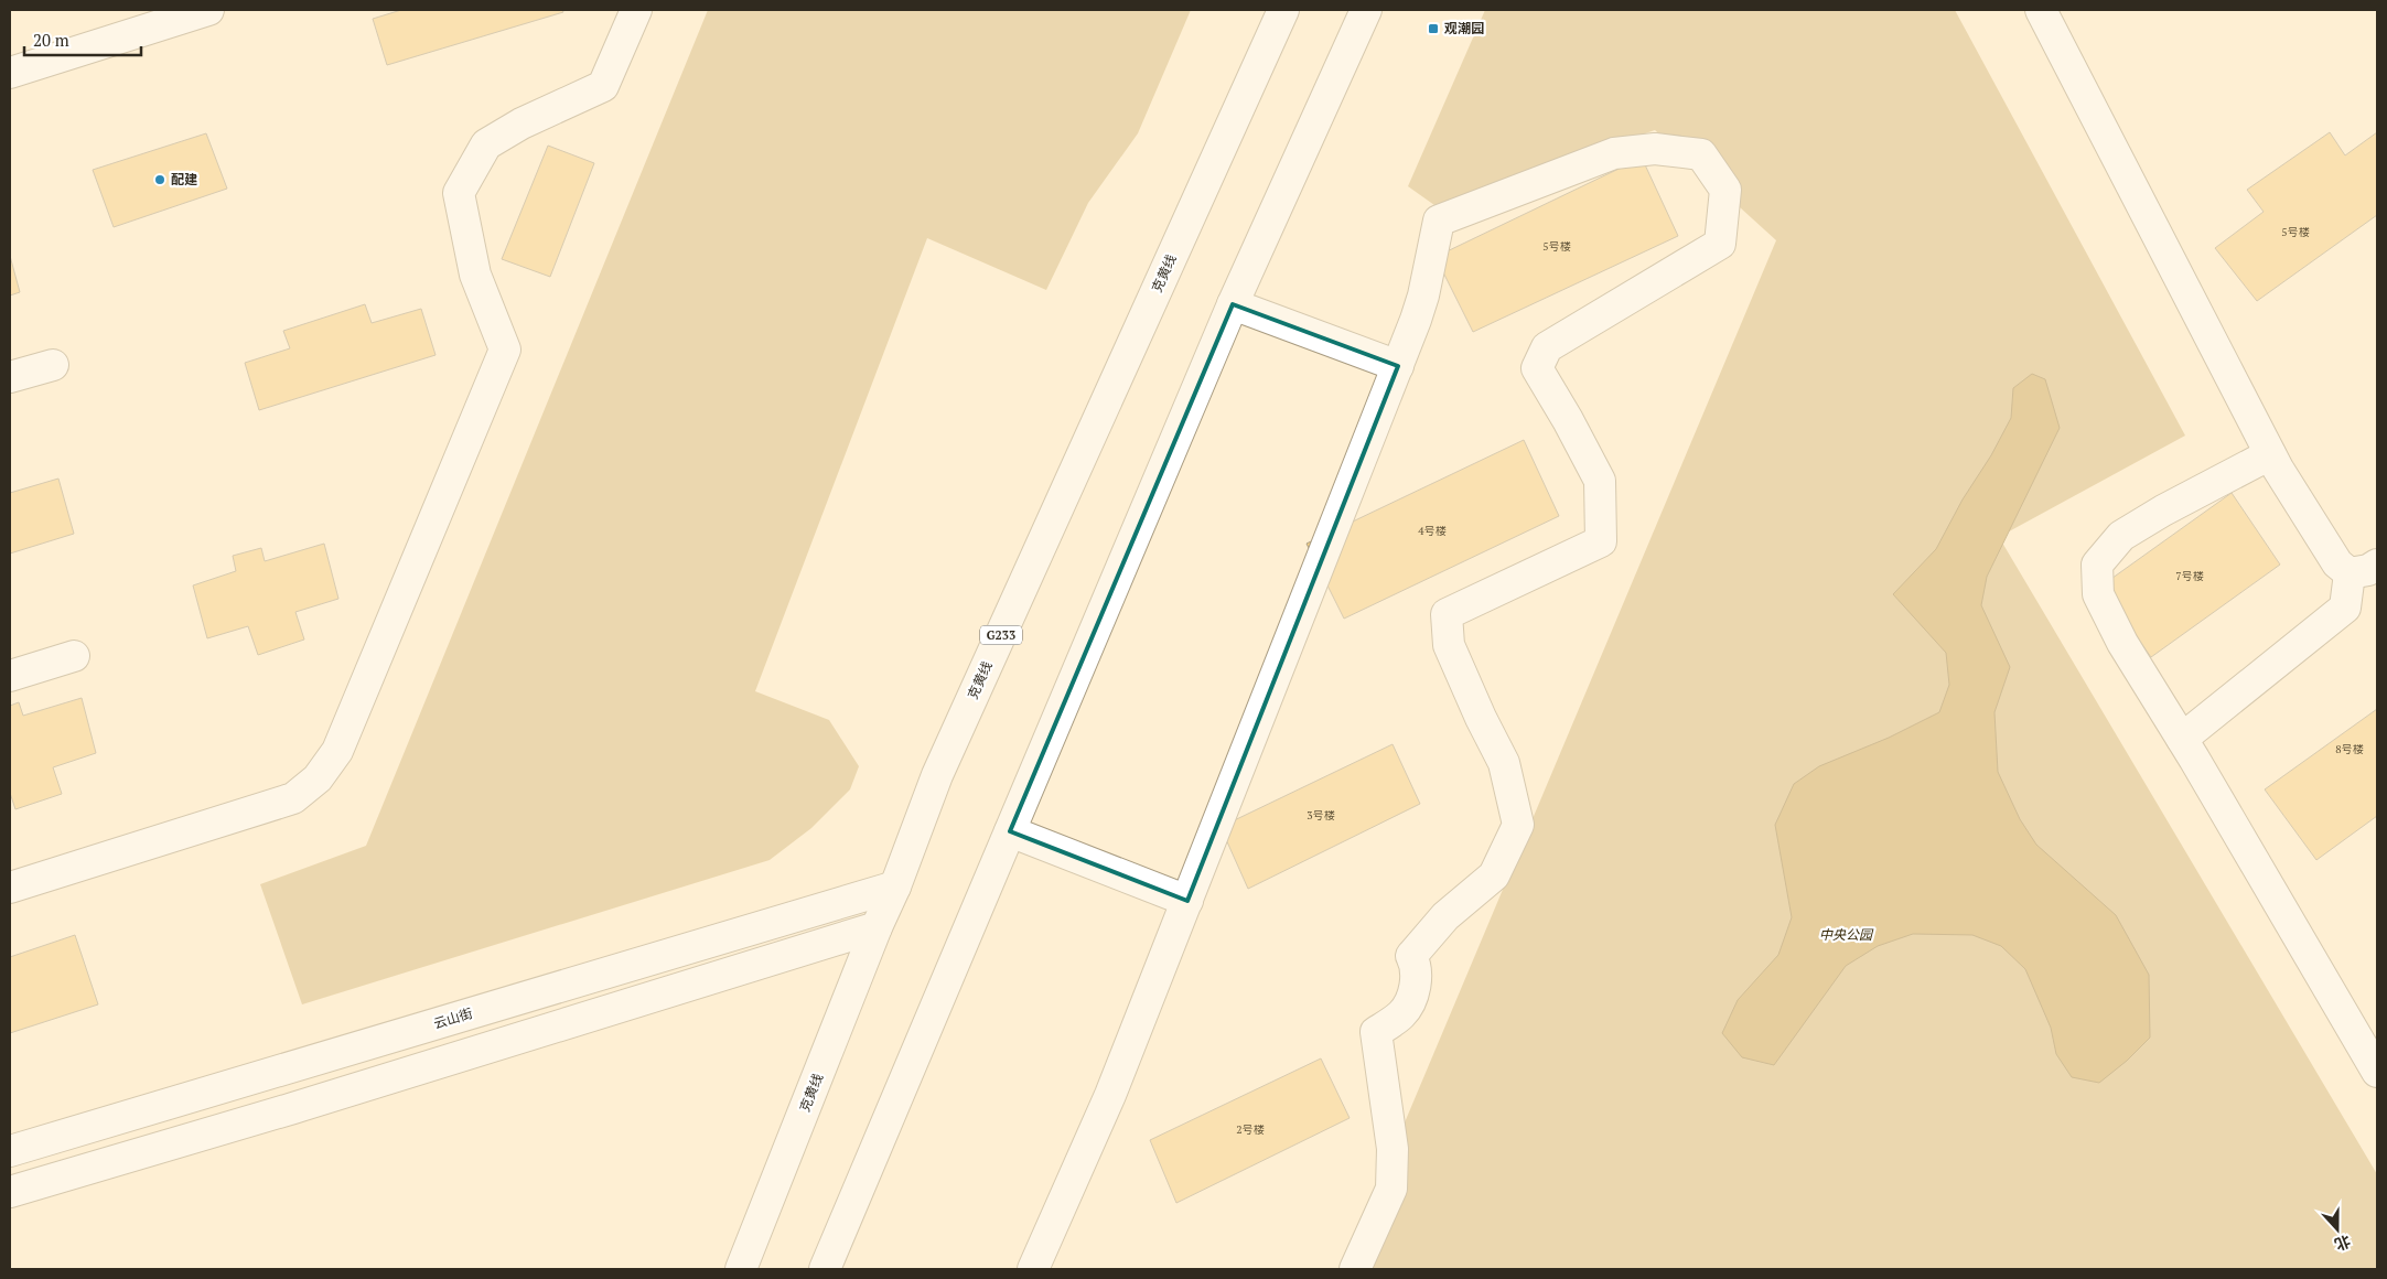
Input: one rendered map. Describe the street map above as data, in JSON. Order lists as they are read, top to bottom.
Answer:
{
  "streets": {
    "main road": ["克黄线", "G233", "云山街"]
  },
  "crossings": [
    ["克黄线", "云山街"]
  ],
  "parks": ["中央公园"],
  "places": {
    "transit": ["观潮园"],
    "other": ["配建"]
  },
  "house_numbers": [
    "5号楼",
    "5号楼",
    "4号楼",
    "7号楼",
    "8号楼",
    "3号楼",
    "2号楼"
  ],
  "scale_bar": "20 m",
  "north": "bottom"
}
